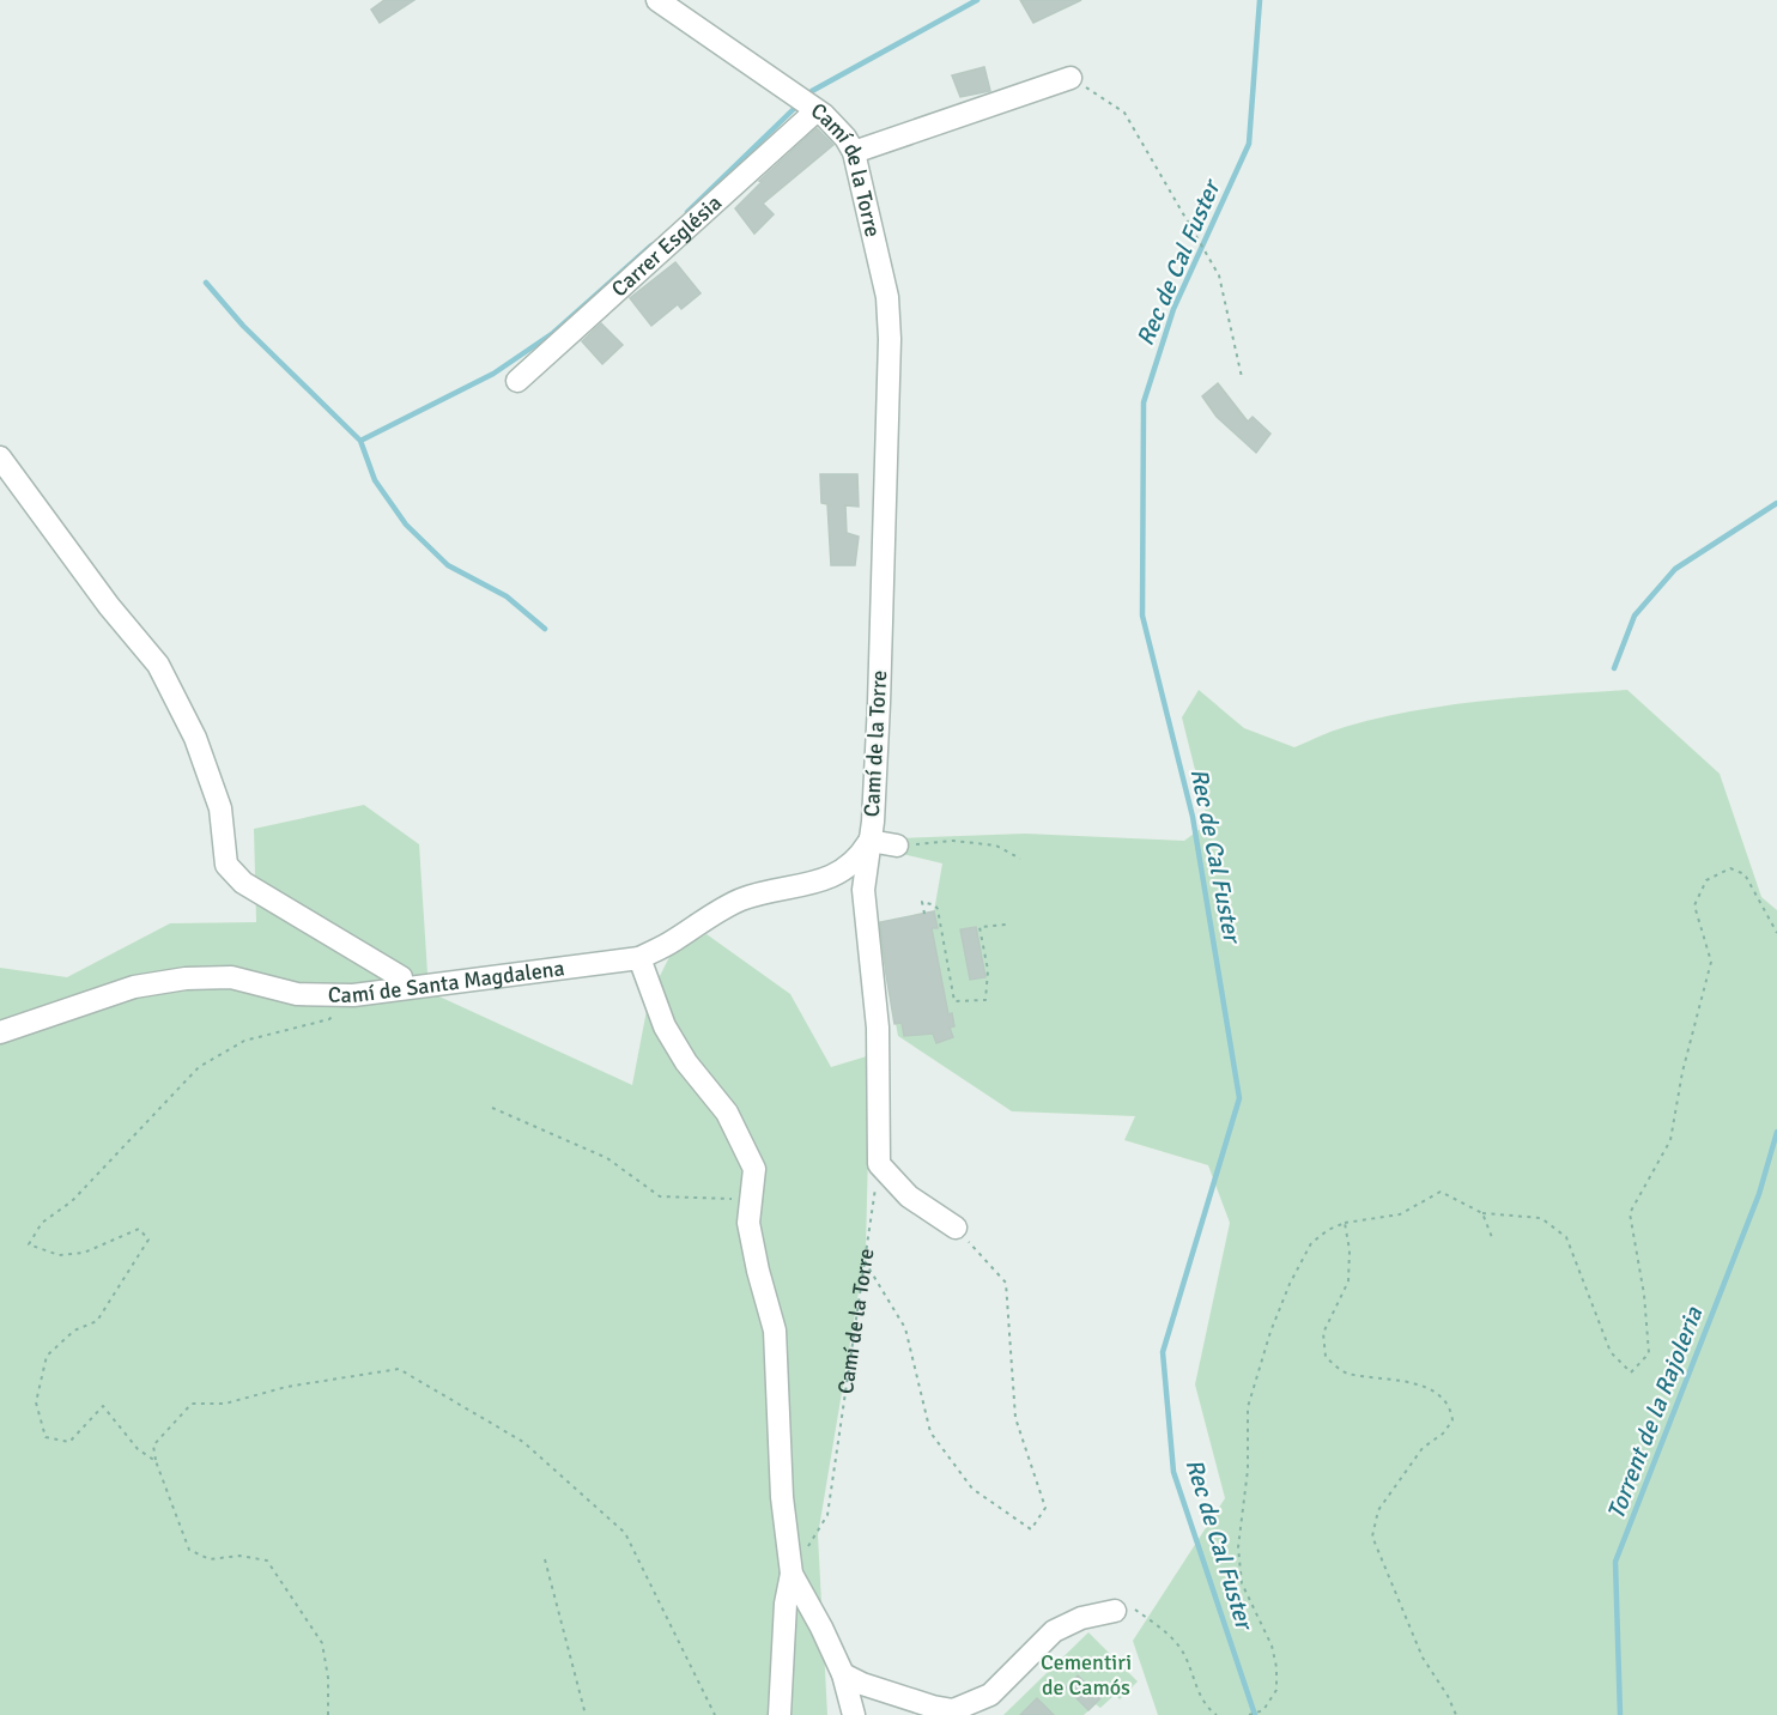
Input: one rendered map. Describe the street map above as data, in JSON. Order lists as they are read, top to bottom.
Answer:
{
  "streets": {
    "street": ["Camí de la Torre", "Carrer Església", "Camí de Santa Magdalena"]
  },
  "crossings": [
    ["Camí de la Torre", "Carrer Església"],
    ["Camí de la Torre", "Camí de Santa Magdalena"]
  ],
  "water": ["Rec de Cal Fuster", "Torrent de la Rajoleria"],
  "parks": ["Cementiri de Camós"]
}
